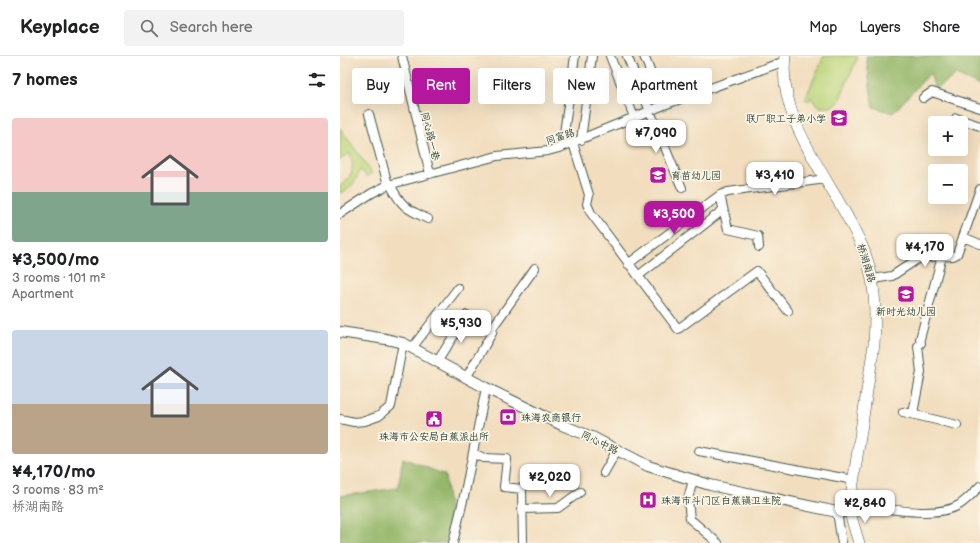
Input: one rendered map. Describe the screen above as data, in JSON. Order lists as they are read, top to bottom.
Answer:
{
  "streets": {
    "main road": ["桥湖南路"],
    "street": ["同心路一巷", "同富路", "同心中路"]
  },
  "crossings": [
    ["同心路一巷", "同富路"],
    ["同富路", "桥湖南路"],
    ["桥湖南路", "同心中路"]
  ],
  "places": {
    "school or university": ["联厂职工子弟小学", "育苗幼儿园", "新时光幼儿园"],
    "bank": ["珠海农商银行"],
    "public building": ["珠海市公安局白蕉派出所"],
    "hospital": ["珠海市斗门区白蕉镇卫生院"]
  },
  "page": {
    "header": "Keyplace",
    "search": "Search here",
    "nav": ["Map", "Layers", "Share"],
    "heading": "7 homes",
    "chip": [
      "Buy",
      "Rent",
      "Filters",
      "New",
      "Apartment"
    ],
    "list": [
      {
        "name": "¥3,500/mo",
        "note": "3 rooms · 101 m² · Apartment"
      },
      {
        "name": "¥4,170/mo",
        "note": "3 rooms · 83 m² · 桥湖南路"
      }
    ],
    "map_buttons": ["+", "−"],
    "price": [
      "¥7,090",
      "¥3,410",
      "¥3,500",
      "¥4,170",
      "¥5,930",
      "¥2,020",
      "¥2,840"
    ]
  }
}
